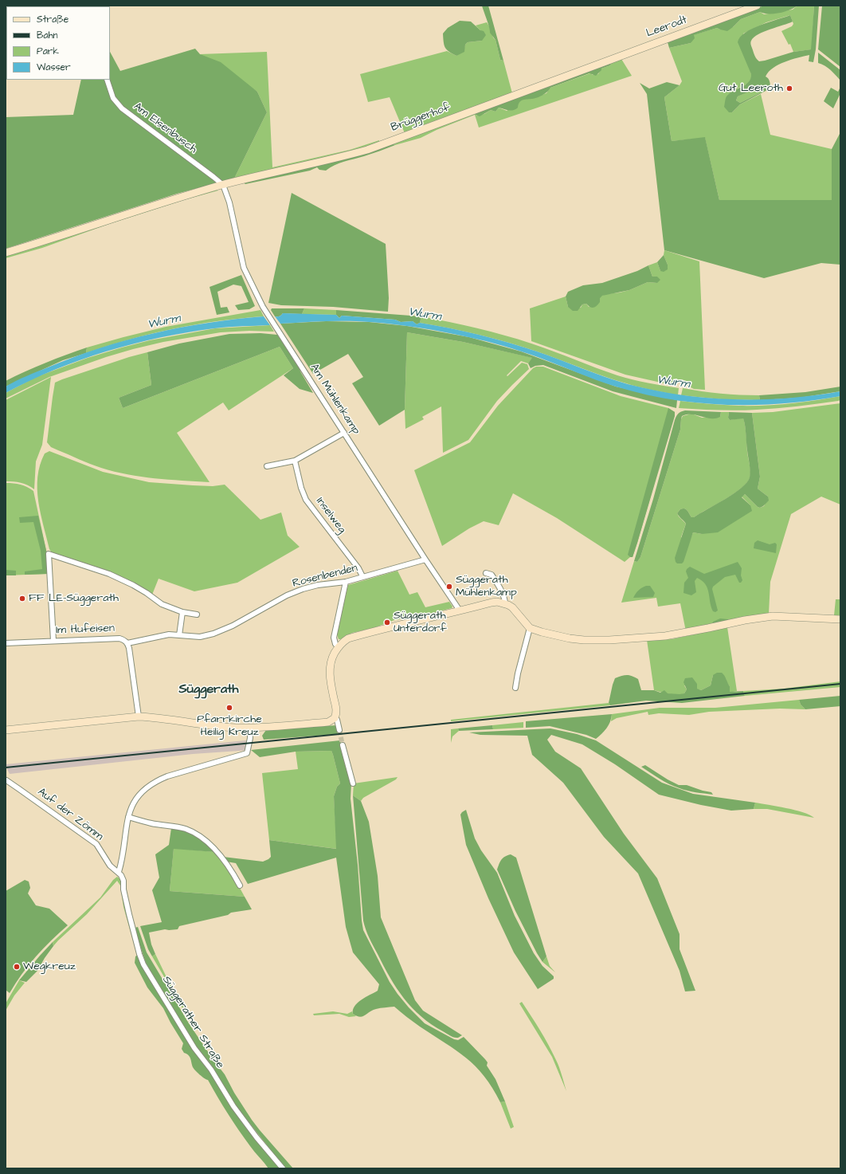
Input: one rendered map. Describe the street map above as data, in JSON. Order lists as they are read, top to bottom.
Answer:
{
  "streets": {
    "main road": ["Leerodt", "Brüggerhof"],
    "street": [
      "Am Elsenbusch",
      "Am Mühlenkamp",
      "Inselweg",
      "Rosenbenden",
      "Im Hufeisen",
      "Auf der Zömm",
      "Süggerather Straße"
    ]
  },
  "crossings": [
    ["Leerodt", "Brüggerhof"],
    ["Brüggerhof", "Am Elsenbusch"],
    ["Brüggerhof", "Am Mühlenkamp"],
    ["Am Elsenbusch", "Am Mühlenkamp"],
    ["Am Mühlenkamp", "Rosenbenden"],
    ["Inselweg", "Rosenbenden"],
    ["Rosenbenden", "Im Hufeisen"],
    ["Auf der Zömm", "Süggerather Straße"]
  ],
  "districts": ["Süggerath"],
  "water": ["Wurm"],
  "places": [
    "Gut Leeroth",
    "Süggerath Mühlenkamp",
    "FF LE-Süggerath",
    "Süggerath Unterdorf",
    "Pfarrkirche Heilig Kreuz",
    "Wegkreuz"
  ],
  "legend": [
    "Straße",
    "Bahn",
    "Park",
    "Wasser"
  ]
}
